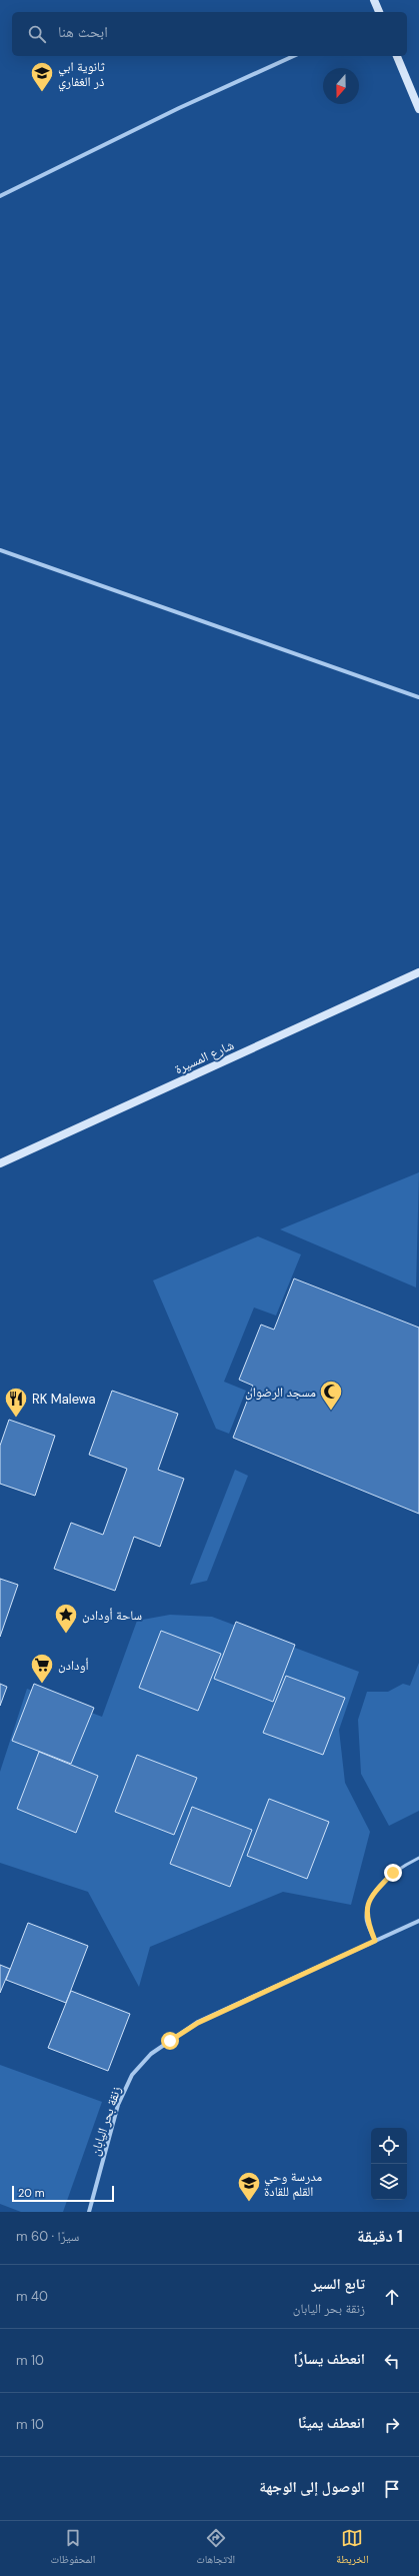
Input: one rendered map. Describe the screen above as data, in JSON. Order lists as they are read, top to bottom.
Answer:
{
  "streets": {
    "street": ["شارع المسيرة", "زنقة بحر اليابان"]
  },
  "places": {
    "school or university": ["ثانوية ابي ذر الغفاري", "مدرسة وحي القلم للقادة"],
    "mosque": ["مسجد الرضوان"],
    "restaurant": ["RK Malewa"],
    "place": ["ساحة أودادن"],
    "supermarket": ["أودادن"]
  },
  "scale_bar": "20 m",
  "north": "bottom",
  "page": {
    "search": "ابحث هنا",
    "scale": "20 m",
    "heading": ["1 دقيقة", "سيرًا · 60 m"],
    "list": [
      ["تابع السير", "زنقة بحر اليابان", "40 m"],
      ["انعطف يسارًا", "10 m"],
      ["انعطف يمينًا", "10 m"],
      "الوصول إلى الوجهة"
    ],
    "nav": ["الخريطة", "الاتجاهات", "المحفوظات"]
  }
}
